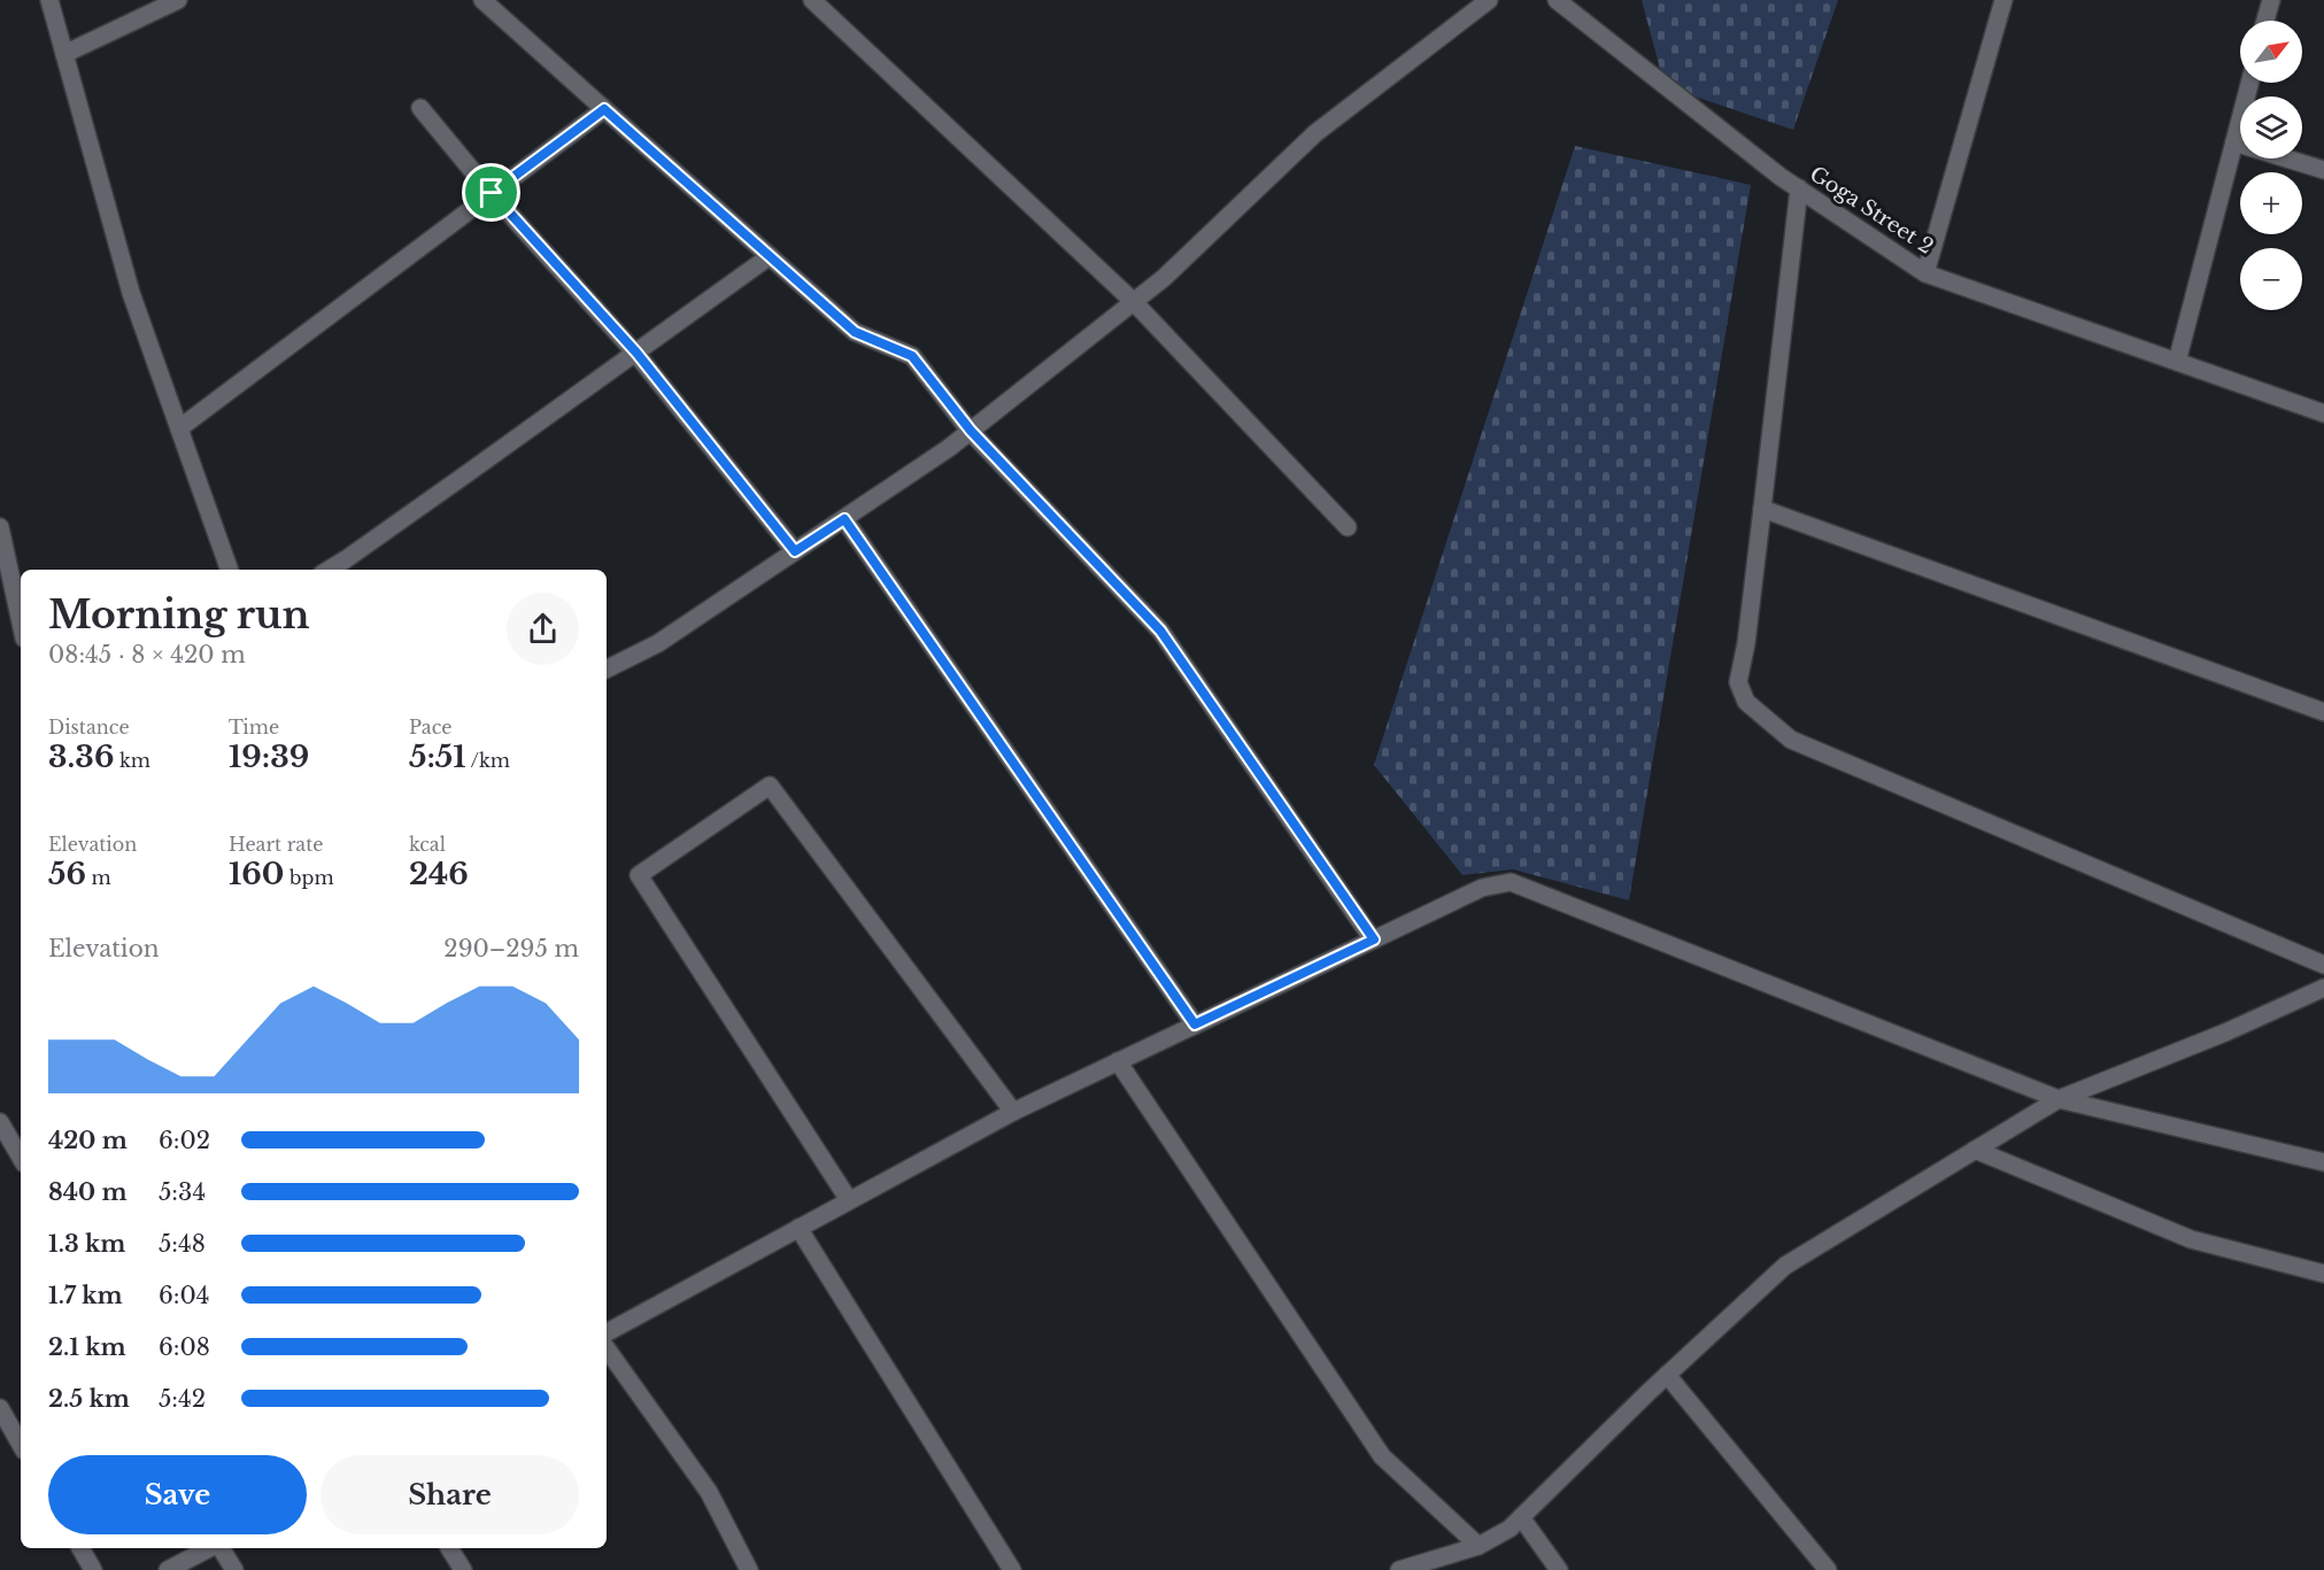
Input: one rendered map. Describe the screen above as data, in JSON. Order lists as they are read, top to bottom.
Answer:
{
  "streets": {
    "street": ["Goga Street 2"]
  },
  "north": "top right",
  "page": {
    "map_buttons": ["+", "−"],
    "heading": ["Morning run", "08:45 · 8 × 420 m"],
    "stats": [
      ["Distance", "3.36 km"],
      ["Time", "19:39"],
      ["Pace", "5:51 /km"],
      ["Elevation", "56 m"],
      ["Heart rate", "160 bpm"],
      ["kcal", "246"]
    ],
    "chart": ["Elevation", "290–295 m"],
    "list": [
      {
        "name": "420 m",
        "note": "6:02"
      },
      {
        "name": "840 m",
        "note": "5:34"
      },
      {
        "name": "1.3 km",
        "note": "5:48"
      },
      {
        "name": "1.7 km",
        "note": "6:04"
      },
      {
        "name": "2.1 km",
        "note": "6:08"
      },
      {
        "name": "2.5 km",
        "note": "5:42"
      }
    ],
    "buttons": ["Save", "Share"]
  }
}
